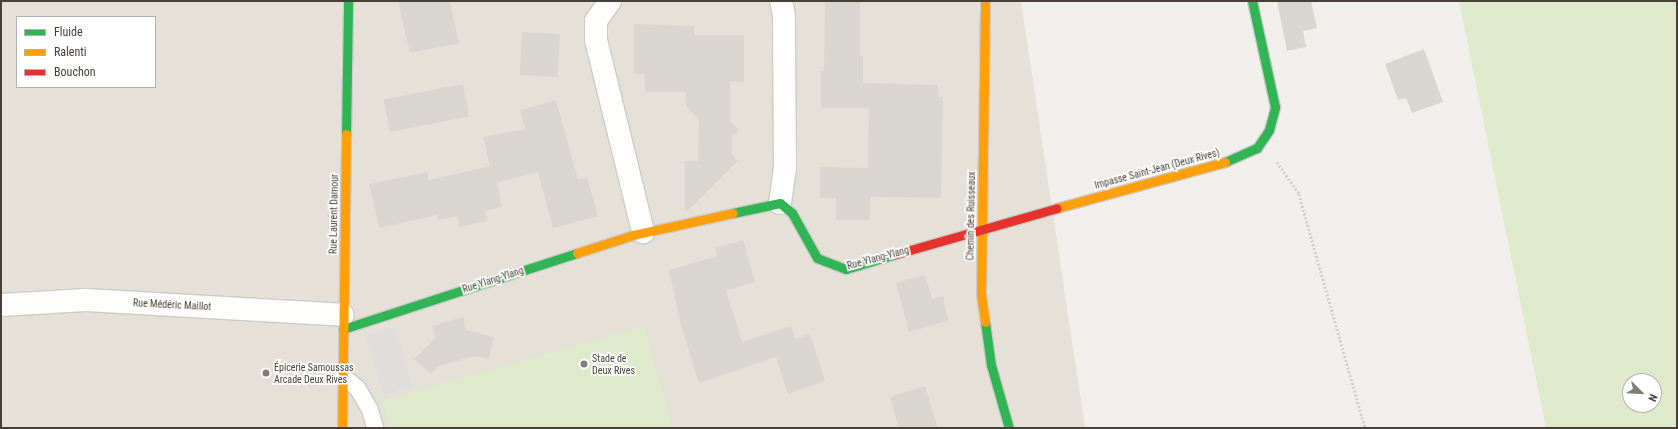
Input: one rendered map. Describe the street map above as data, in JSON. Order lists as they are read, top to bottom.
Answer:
{
  "streets": {
    "street": [
      "Impasse Saint-Jean (Deux Rives)",
      "Rue Laurent Damour",
      "Chemin des Ruisseaux",
      "Rue Ylang-Ylang",
      "Rue Médéric Maillot"
    ]
  },
  "crossings": [
    ["Impasse Saint-Jean (Deux Rives)", "Chemin des Ruisseaux"],
    ["Impasse Saint-Jean (Deux Rives)", "Rue Ylang-Ylang"],
    ["Rue Laurent Damour", "Rue Ylang-Ylang"],
    ["Rue Laurent Damour", "Rue Médéric Maillot"],
    ["Chemin des Ruisseaux", "Rue Ylang-Ylang"],
    ["Rue Ylang-Ylang", "Rue Médéric Maillot"]
  ],
  "places": ["Stade de Deux Rives", "Épicerie Samoussas Arcade Deux Rives"],
  "legend": ["Fluide", "Ralenti", "Bouchon"],
  "north": "bottom right"
}
